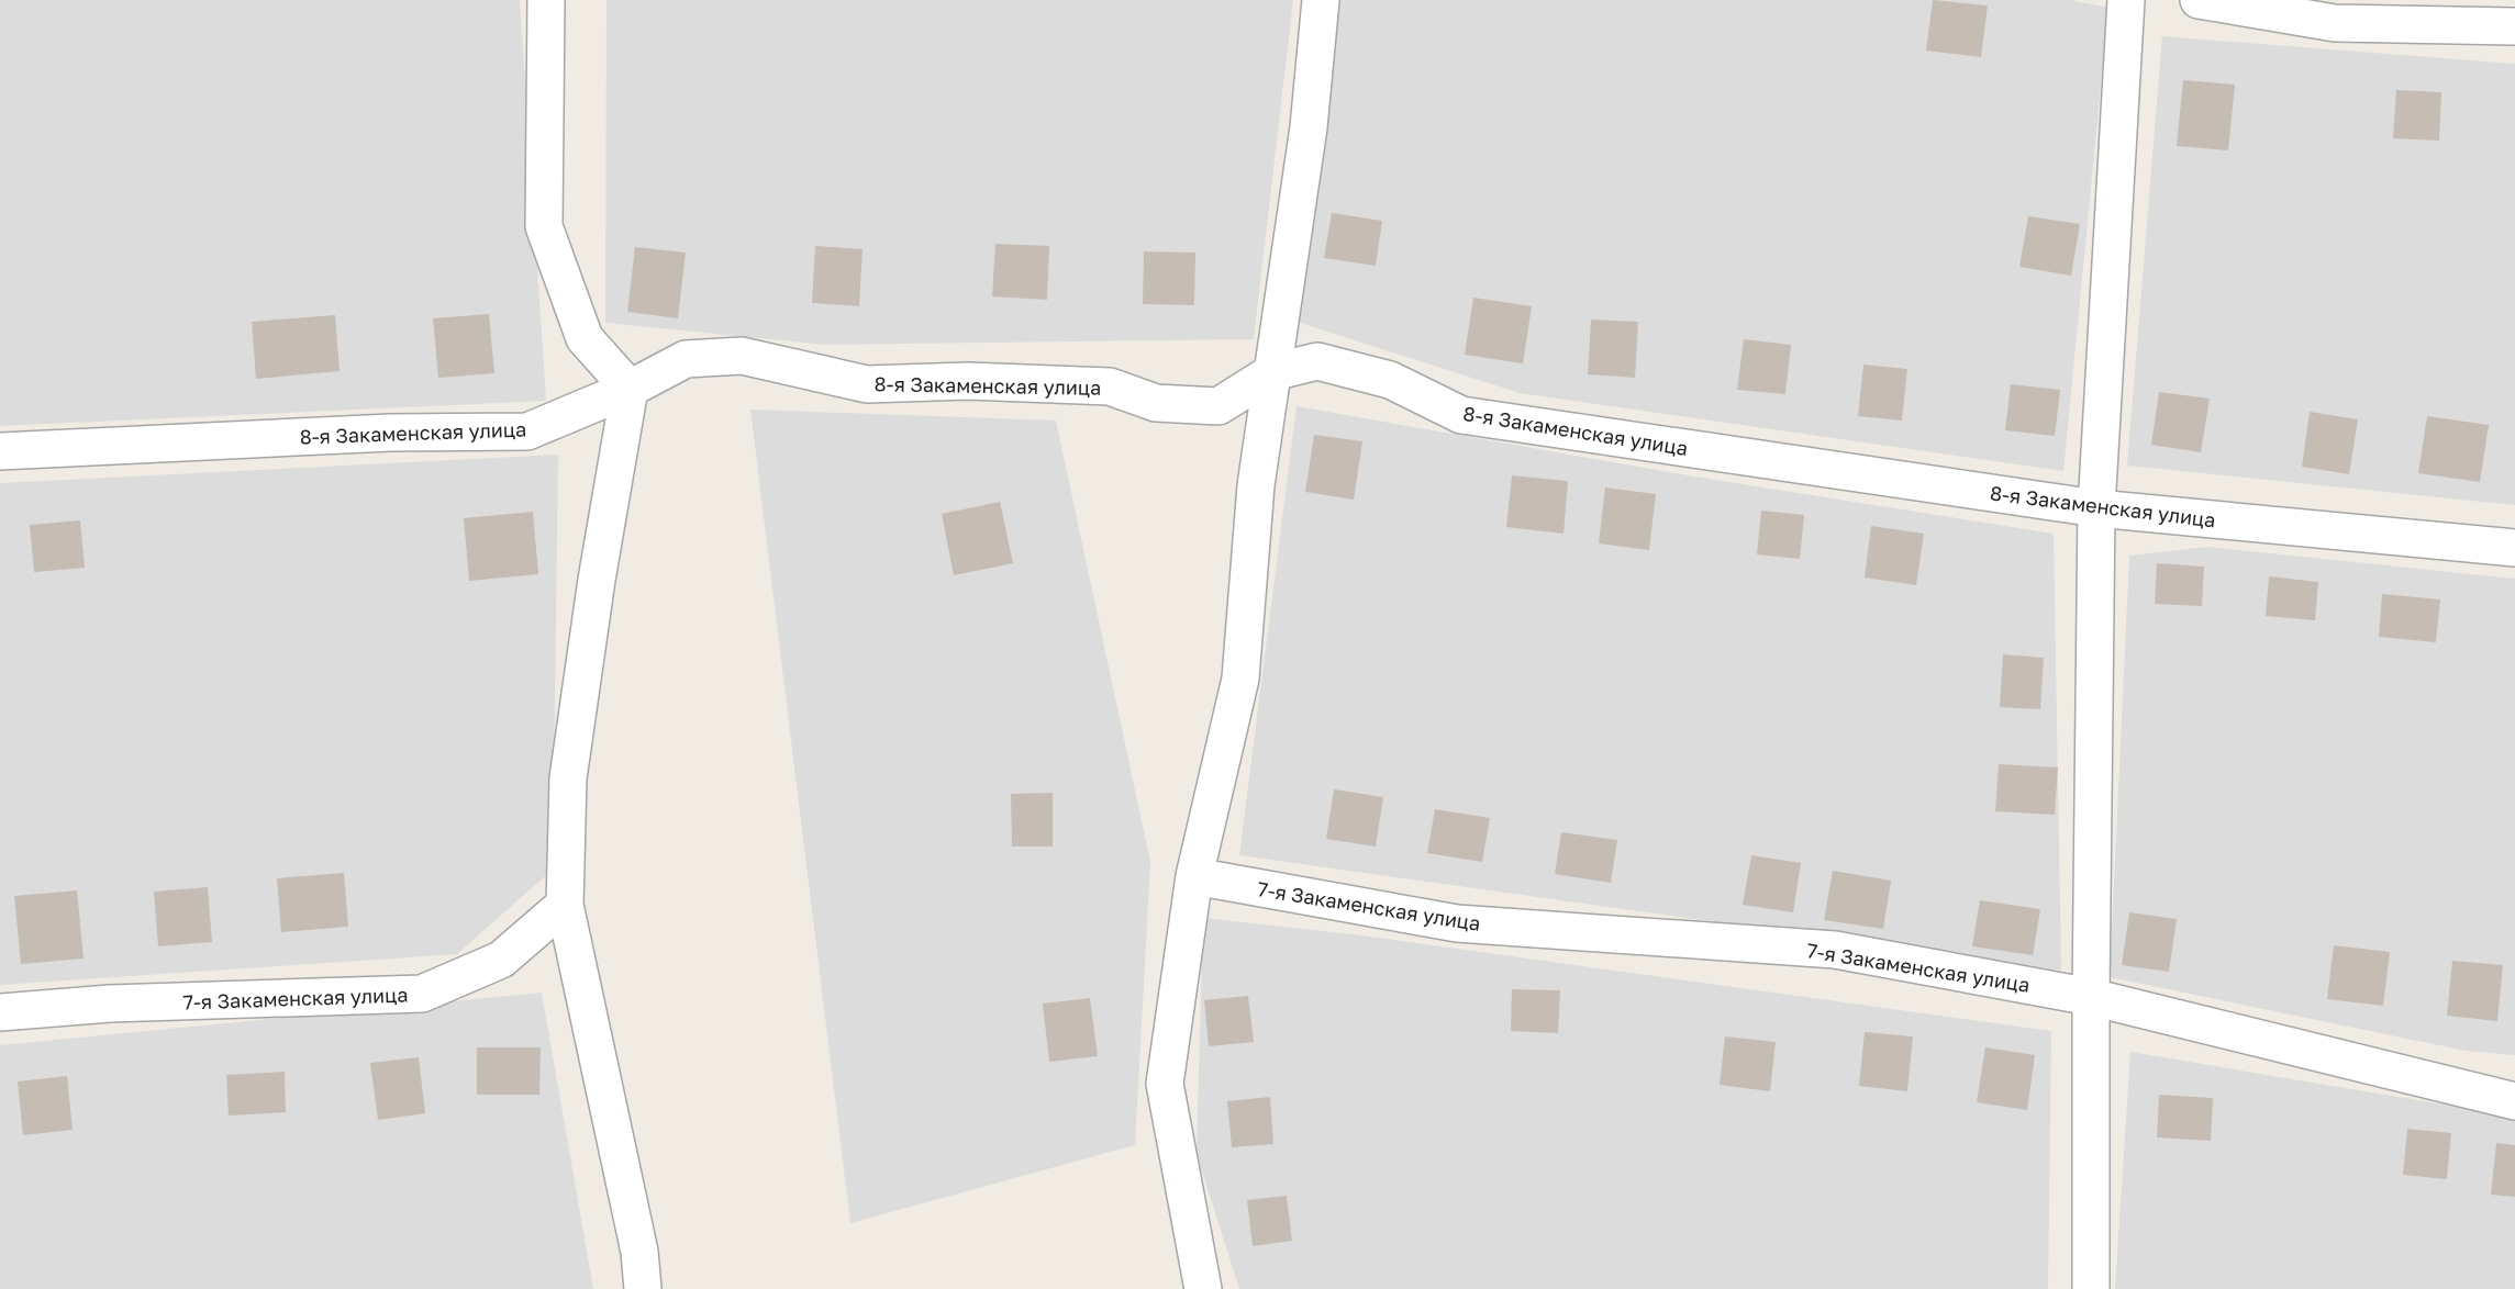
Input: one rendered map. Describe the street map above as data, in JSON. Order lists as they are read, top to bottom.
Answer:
{
  "streets": {
    "street": ["8-я Закаменская улица", "7-я Закаменская улица"]
  }
}
